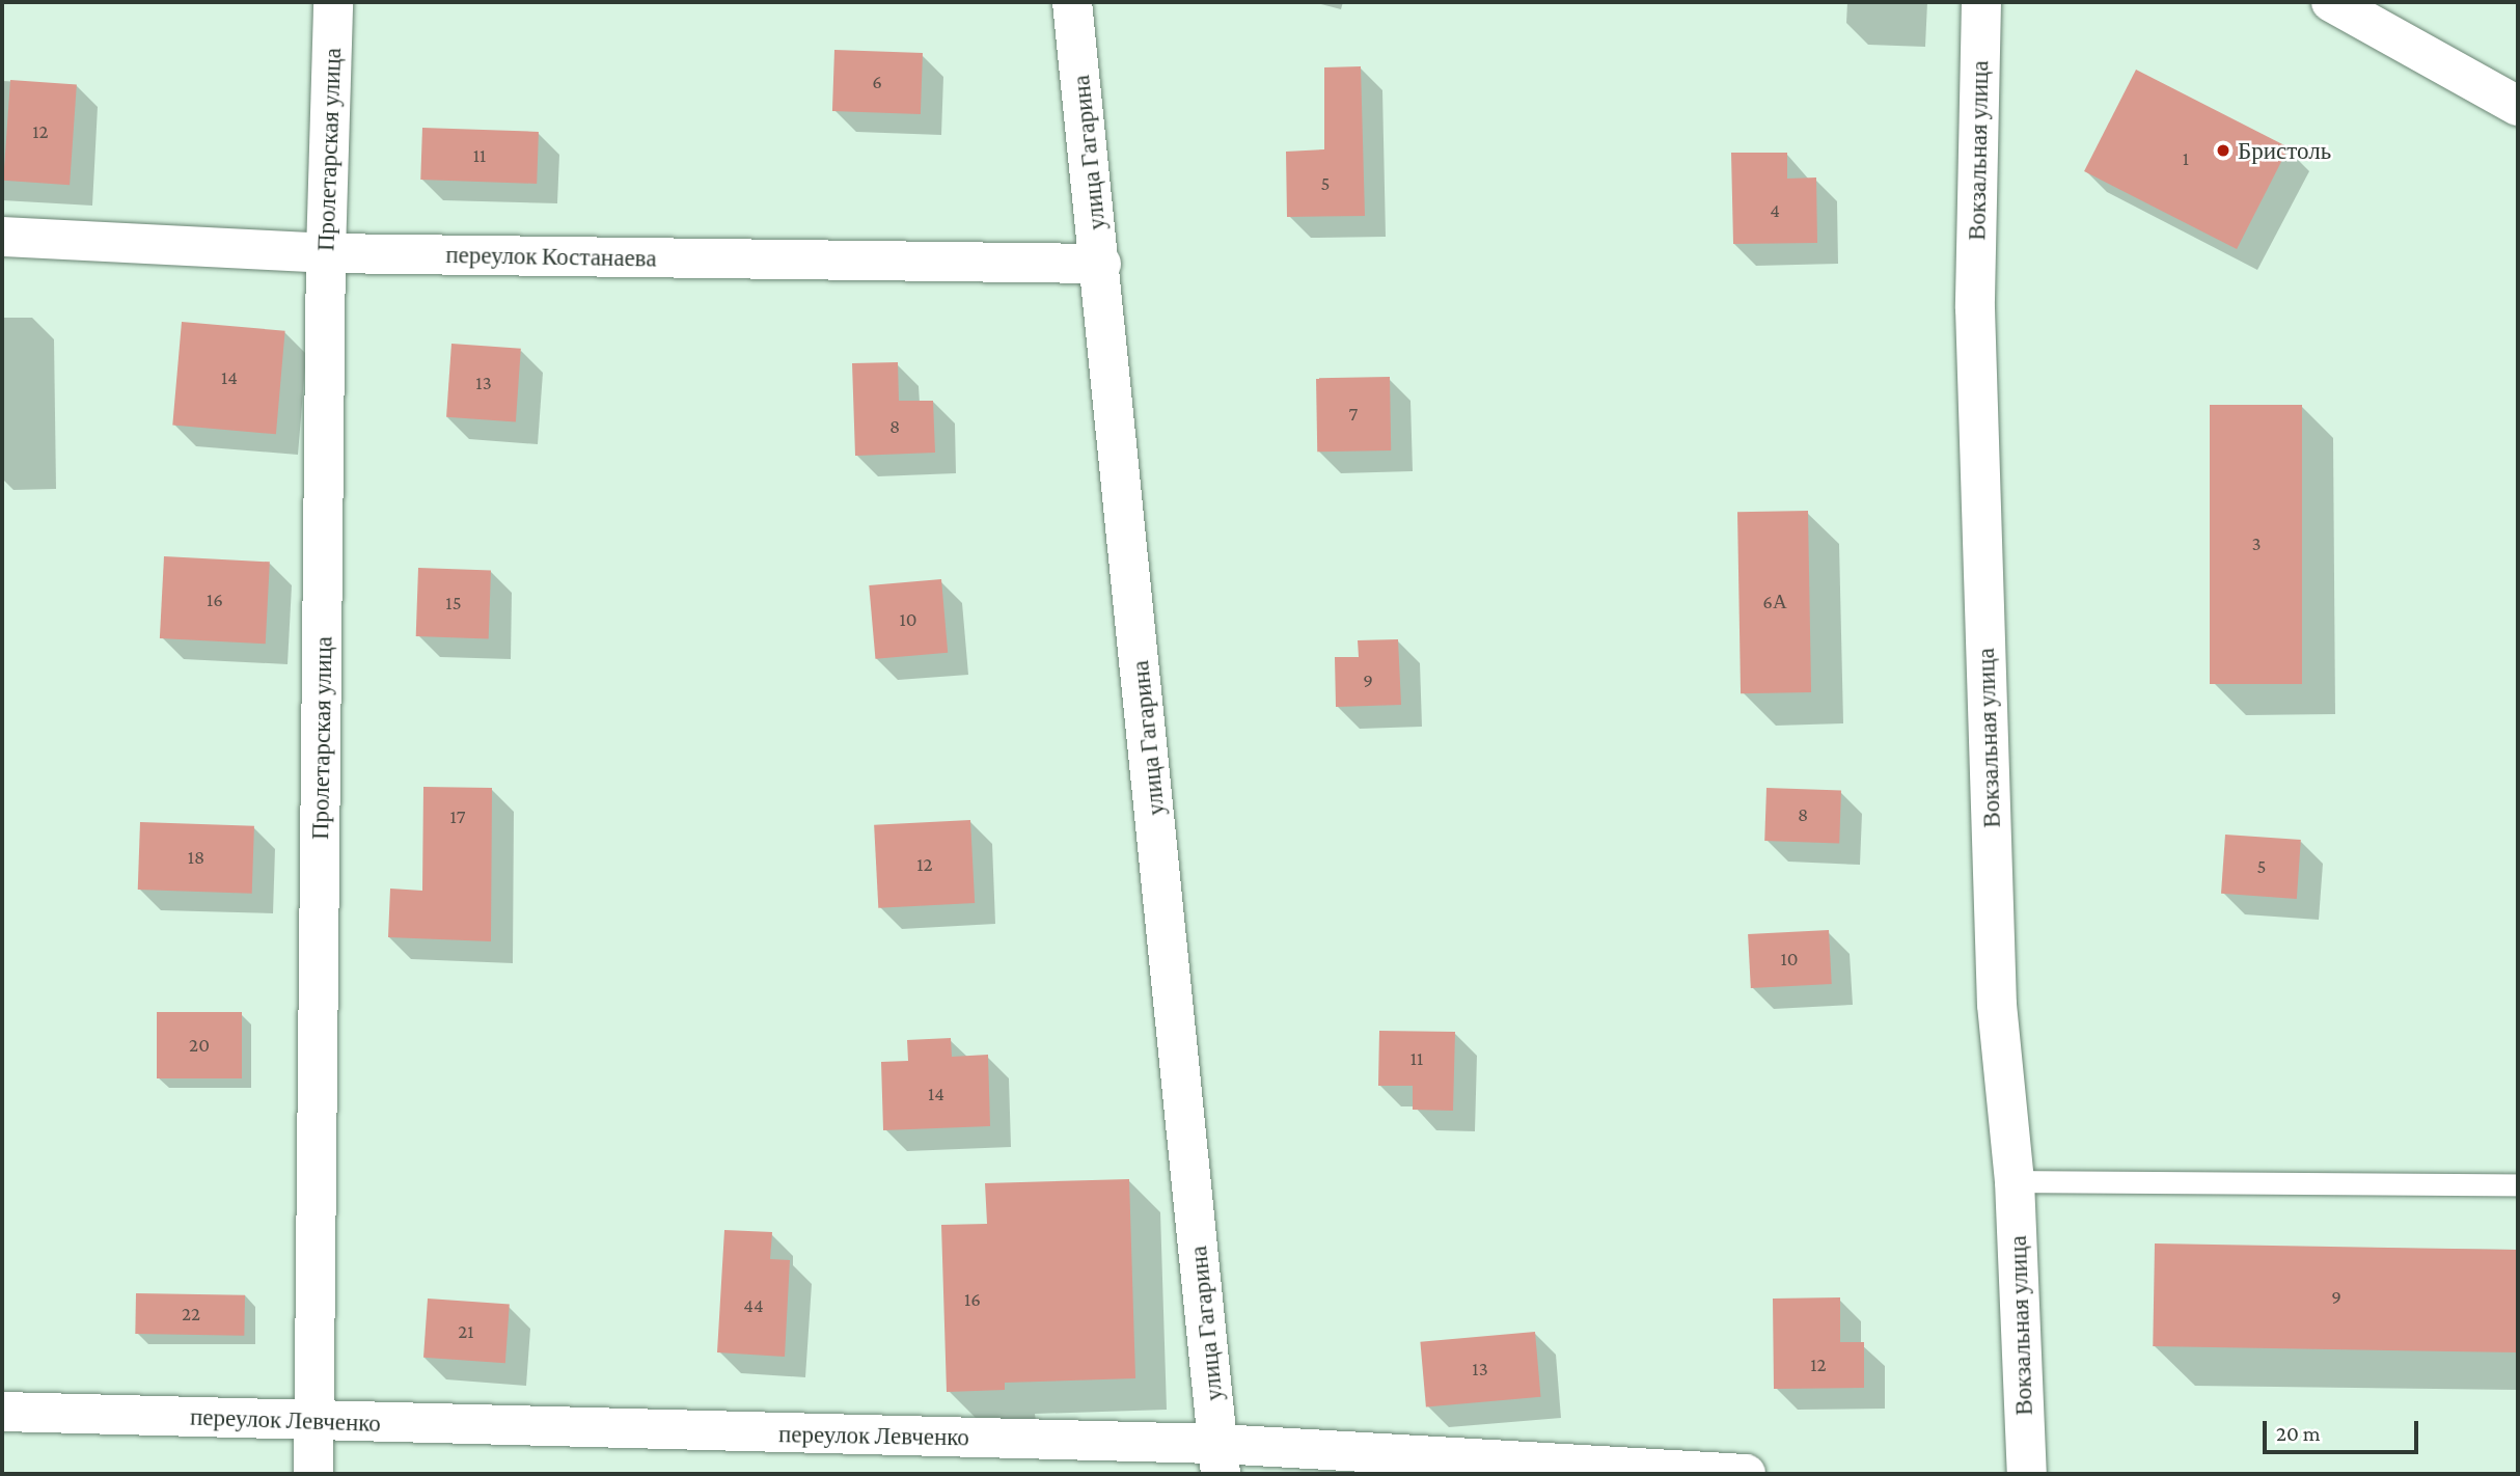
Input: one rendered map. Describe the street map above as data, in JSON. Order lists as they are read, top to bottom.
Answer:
{
  "streets": {
    "street": [
      "Пролетарская улица",
      "Вокзальная улица",
      "улица Гагарина",
      "переулок Костанаева",
      "переулок Левченко"
    ]
  },
  "crossings": [
    ["Пролетарская улица", "переулок Костанаева"],
    ["Пролетарская улица", "переулок Левченко"],
    ["улица Гагарина", "переулок Костанаева"],
    ["улица Гагарина", "переулок Левченко"]
  ],
  "places": ["Бристоль"],
  "house_numbers": [
    "6",
    "12",
    "11",
    "1",
    "5",
    "4",
    "14",
    "13",
    "7",
    "8",
    "3",
    "16",
    "6А",
    "15",
    "10",
    "9",
    "8",
    "17",
    "18",
    "12",
    "5",
    "10",
    "20",
    "11",
    "14",
    "9",
    "16",
    "44",
    "22",
    "21",
    "12",
    "13"
  ],
  "scale_bar": "20 m"
}
